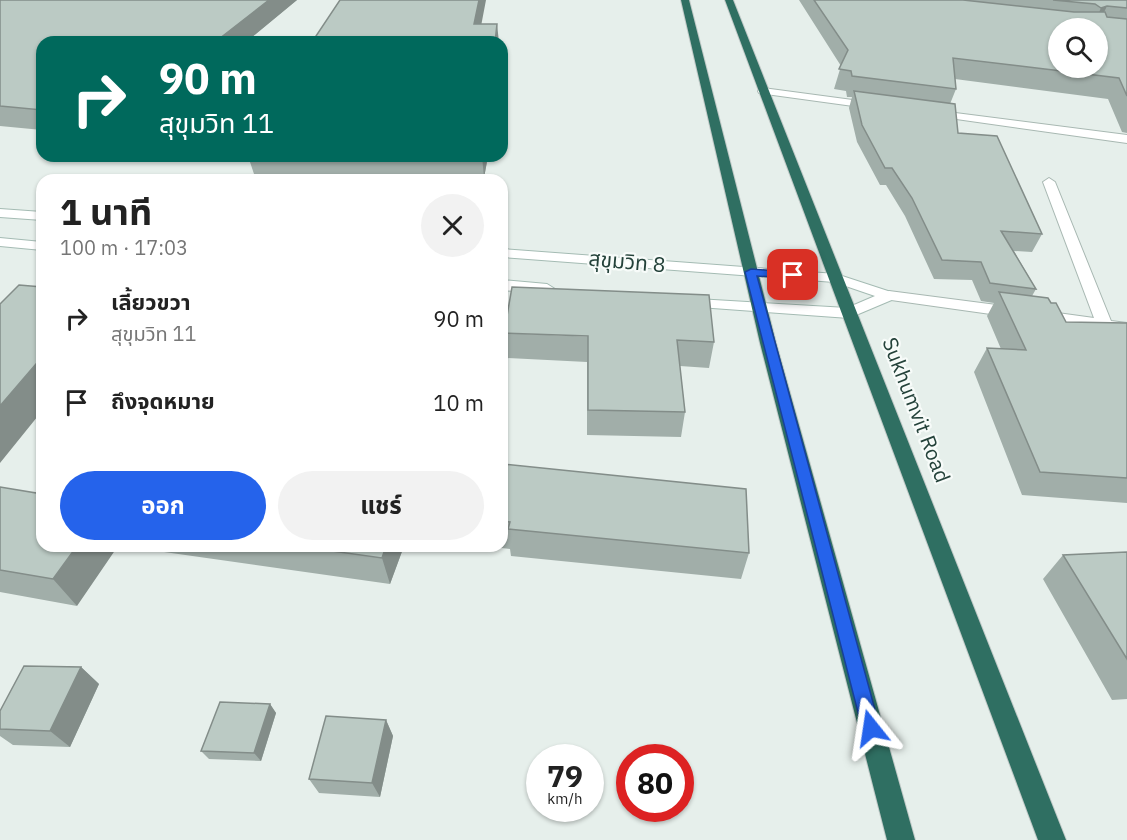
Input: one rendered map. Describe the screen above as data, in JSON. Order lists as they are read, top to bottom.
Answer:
{
  "streets": {
    "highway": ["Sukhumvit Road"],
    "street": ["สุขุมวิท 8"]
  },
  "crossings": [
    ["สุขุมวิท 8", "Sukhumvit Road"]
  ],
  "page": {
    "turn": ["90 m", "สุขุมวิท 11"],
    "heading": ["1 นาที", "100 m · 17:03"],
    "list": [
      {
        "name": "เลี้ยวขวา",
        "note": "สุขุมวิท 11",
        "value": "90 m"
      },
      {
        "name": "ถึงจุดหมาย",
        "value": "10 m"
      }
    ],
    "buttons": ["ออก", "แชร์"],
    "speed": "79 km/h",
    "limit": "80"
  }
}
